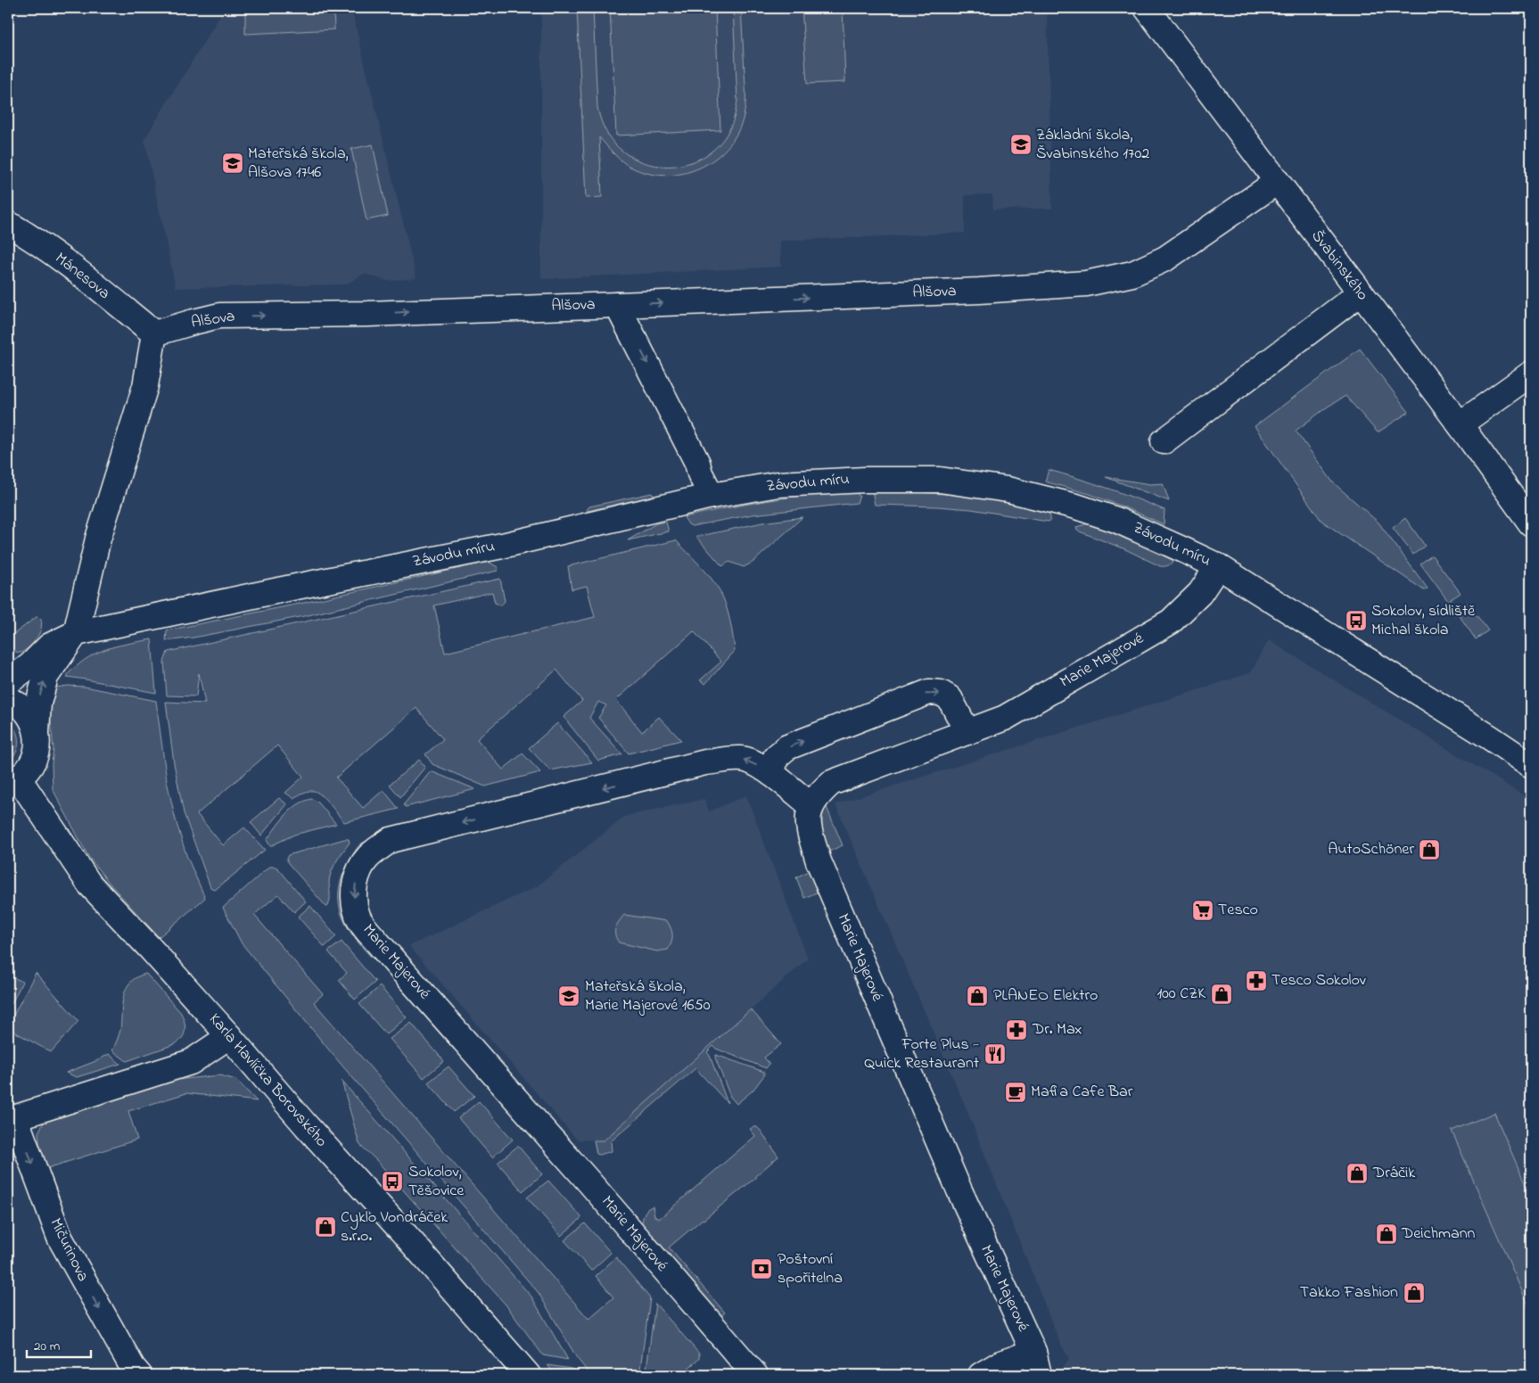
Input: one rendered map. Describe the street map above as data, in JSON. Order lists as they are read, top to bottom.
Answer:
{
  "streets": {
    "street": [
      "Švabinského",
      "Mánesova",
      "Alšova",
      "Závodu míru",
      "Marie Majerové",
      "Karla Havlíčka Borovského",
      "Mičurinova"
    ]
  },
  "crossings": [
    ["Švabinského", "Alšova"],
    ["Mánesova", "Alšova"],
    ["Závodu míru", "Marie Majerové"]
  ],
  "one_way": ["Alšova", "Mičurinova"],
  "places": {
    "school or university": ["Základní škola, Švabinského 1702", "Mateřská škola, Alšova 1746", "Mateřská škola, Marie Majerové 1650"],
    "bus stop": ["Sokolov, sídliště Michal škola", "Sokolov, Těšovice"],
    "shop": [
      "AutoSchöner",
      "100 CZK",
      "PLANEO Elektro",
      "Dráčik",
      "Cyklo Vondráček s.r.o.",
      "Deichmann",
      "Takko Fashion"
    ],
    "supermarket": ["Tesco"],
    "pharmacy": ["Tesco Sokolov", "Dr. Max"],
    "restaurant": ["Forte Plus - Quick Restaurant"],
    "cafe": ["Mafia Cafe Bar"],
    "bank": ["Poštovní spořitelna"]
  },
  "scale_bar": "20 m"
}
